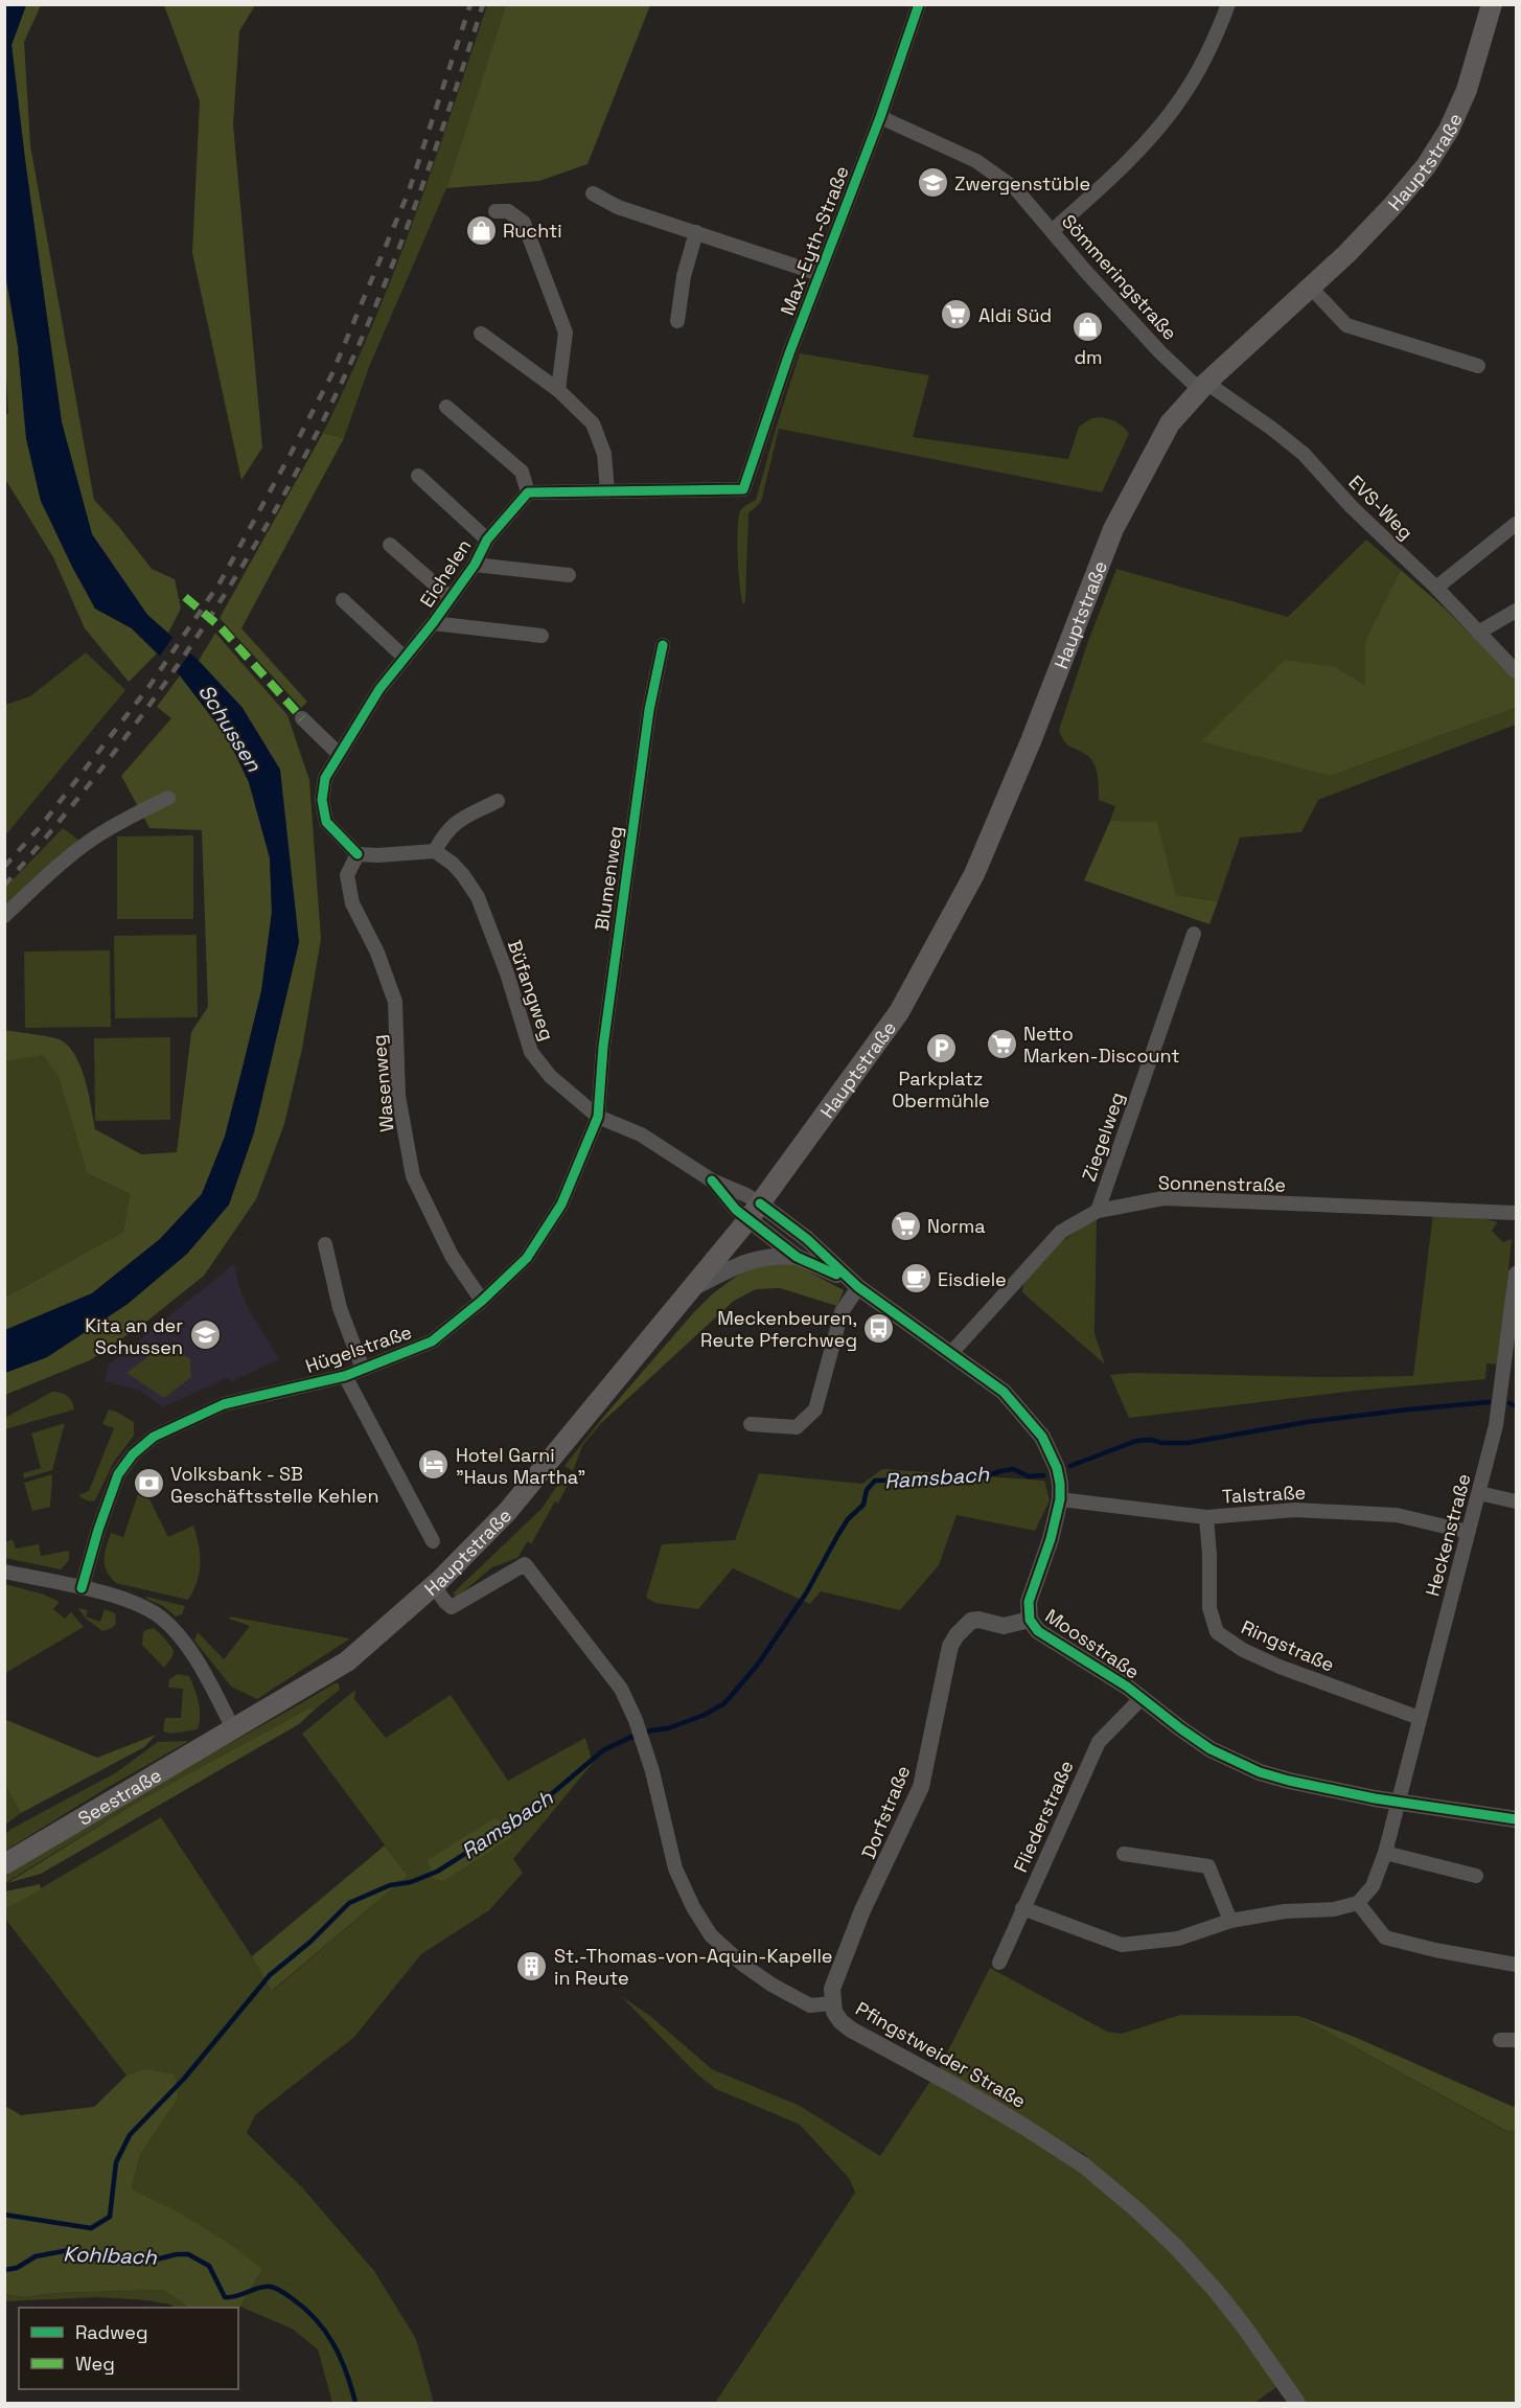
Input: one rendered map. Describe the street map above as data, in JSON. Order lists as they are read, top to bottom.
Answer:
{
  "streets": {
    "main road": ["Hauptstraße", "Seestraße"],
    "street": [
      "Max-Eyth-Straße",
      "Sömmeringstraße",
      "EVS-Weg",
      "Eichelen",
      "Blumenweg",
      "Büfangweg",
      "Wasenweg",
      "Ziegelweg",
      "Sonnenstraße",
      "Hügelstraße",
      "Talstraße",
      "Heckenstraße",
      "Moosstraße",
      "Ringstraße",
      "Dorfstraße",
      "Fliederstraße",
      "Pfingstweider Straße"
    ]
  },
  "crossings": [
    ["Hauptstraße", "Sömmeringstraße"],
    ["Hauptstraße", "EVS-Weg"],
    ["Hauptstraße", "Büfangweg"],
    ["Hauptstraße", "Moosstraße"],
    ["Hauptstraße", "Seestraße"],
    ["Hauptstraße", "Pfingstweider Straße"],
    ["Max-Eyth-Straße", "Sömmeringstraße"],
    ["Sömmeringstraße", "EVS-Weg"],
    ["Eichelen", "Wasenweg"],
    ["Blumenweg", "Büfangweg"],
    ["Blumenweg", "Hügelstraße"],
    ["Büfangweg", "Hügelstraße"],
    ["Büfangweg", "Moosstraße"],
    ["Wasenweg", "Hügelstraße"],
    ["Ziegelweg", "Sonnenstraße"],
    ["Sonnenstraße", "Moosstraße"],
    ["Talstraße", "Heckenstraße"],
    ["Talstraße", "Moosstraße"],
    ["Talstraße", "Ringstraße"],
    ["Heckenstraße", "Moosstraße"],
    ["Heckenstraße", "Ringstraße"],
    ["Moosstraße", "Dorfstraße"],
    ["Moosstraße", "Fliederstraße"],
    ["Dorfstraße", "Pfingstweider Straße"]
  ],
  "water": ["Schussen", "Ramsbach", "Kohlbach"],
  "places": {
    "school or university": ["Zwergenstüble", "Kita an der Schussen"],
    "shop": ["Ruchti", "dm"],
    "supermarket": ["Aldi Süd", "Netto Marken-Discount", "Norma"],
    "parking": ["Parkplatz Obermühle"],
    "cafe": ["Eisdiele"],
    "bus stop": ["Meckenbeuren, Reute Pferchweg"],
    "hotel": ["Hotel Garni \"Haus Martha\""],
    "bank": ["Volksbank - SB Geschäftsstelle Kehlen"],
    "building": ["St.-Thomas-von-Aquin-Kapelle in Reute"]
  },
  "legend": ["Radweg", "Weg"]
}
